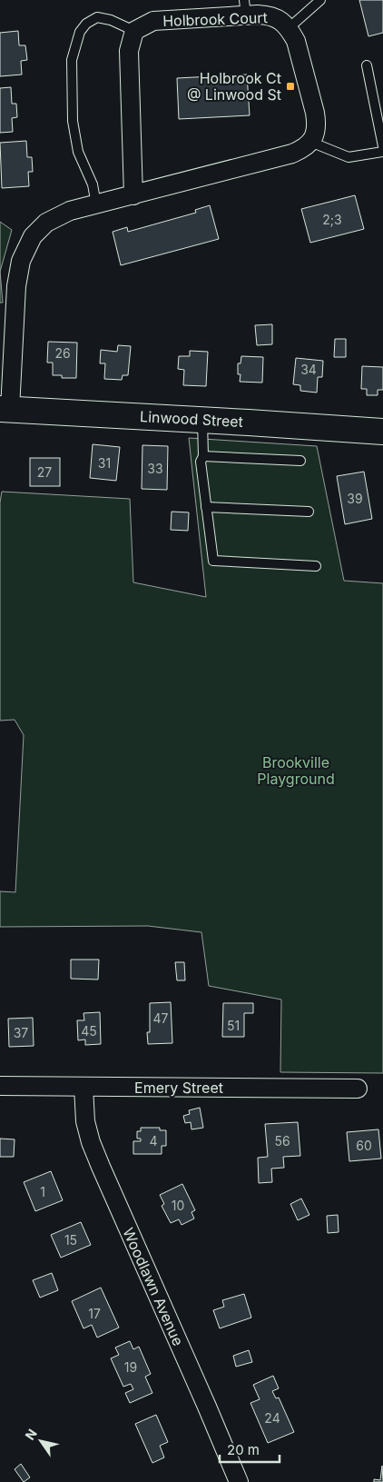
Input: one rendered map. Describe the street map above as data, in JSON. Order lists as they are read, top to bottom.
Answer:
{
  "streets": {
    "main road": ["Linwood Street"],
    "street": ["Holbrook Court", "Emery Street", "Woodlawn Avenue"]
  },
  "crossings": [
    ["Emery Street", "Woodlawn Avenue"]
  ],
  "parks": ["Brookville Playground"],
  "places": {
    "transit": ["Holbrook Ct @ Linwood St"]
  },
  "house_numbers": [
    "2;3",
    "26",
    "34",
    "31",
    "33",
    "27",
    "39",
    "47",
    "51",
    "45",
    "37",
    "4",
    "56",
    "60",
    "1",
    "10",
    "15",
    "17",
    "19",
    "24"
  ],
  "scale_bar": "20 m",
  "north": "top left"
}
